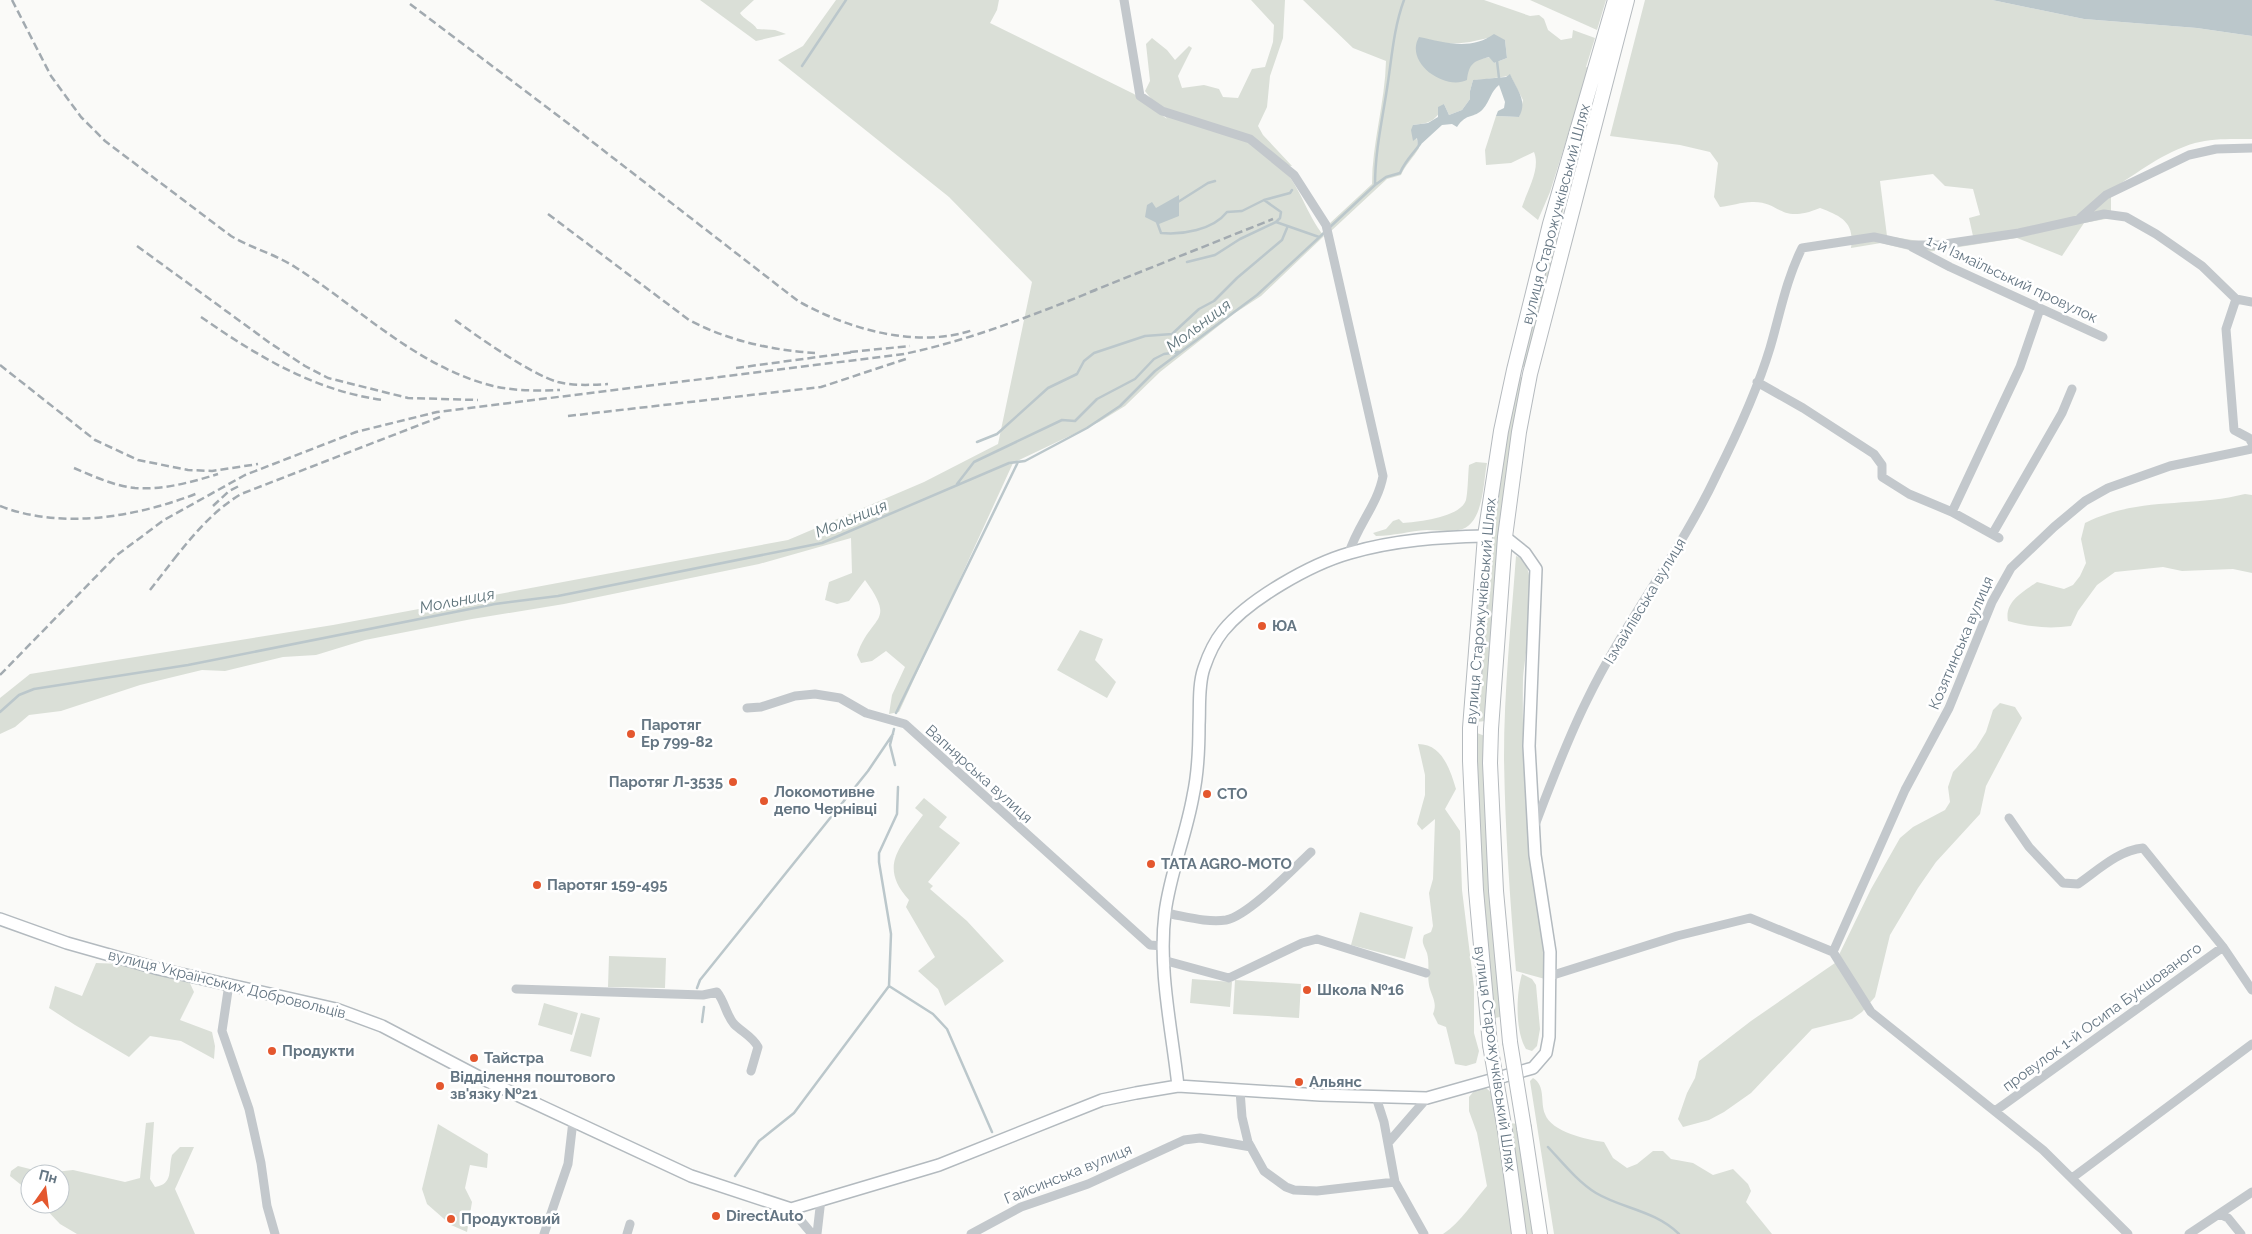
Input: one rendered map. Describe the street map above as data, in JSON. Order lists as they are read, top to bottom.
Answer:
{
  "streets": {
    "main road": ["вулиця Старожучківський Шлях"],
    "street": [
      "1-й Ізмаїльський провулок",
      "Ізмайлівська вулиця",
      "Козятинська вулиця",
      "Вапнярська вулиця",
      "вулиця Українських Добровольців",
      "провулок 1-й Осипа Букшованого",
      "Гайсинська вулиця"
    ]
  },
  "crossings": [
    ["1-й Ізмаїльський провулок", "Ізмайлівська вулиця"]
  ],
  "water": ["Мольниця"],
  "places": [
    "ЮА",
    "Паротяг Ер 799-82",
    "Паротяг Л-3535",
    "СТО",
    "Локомотивне депо Чернівці",
    "TATA AGRO-MOTO",
    "Паротяг 159-495",
    "Школа №16",
    "Продукти",
    "Тайстра",
    "Альянс",
    "Відділення поштового зв'язку №21",
    "DirectAuto",
    "Продуктовий"
  ],
  "north": "top"
}
